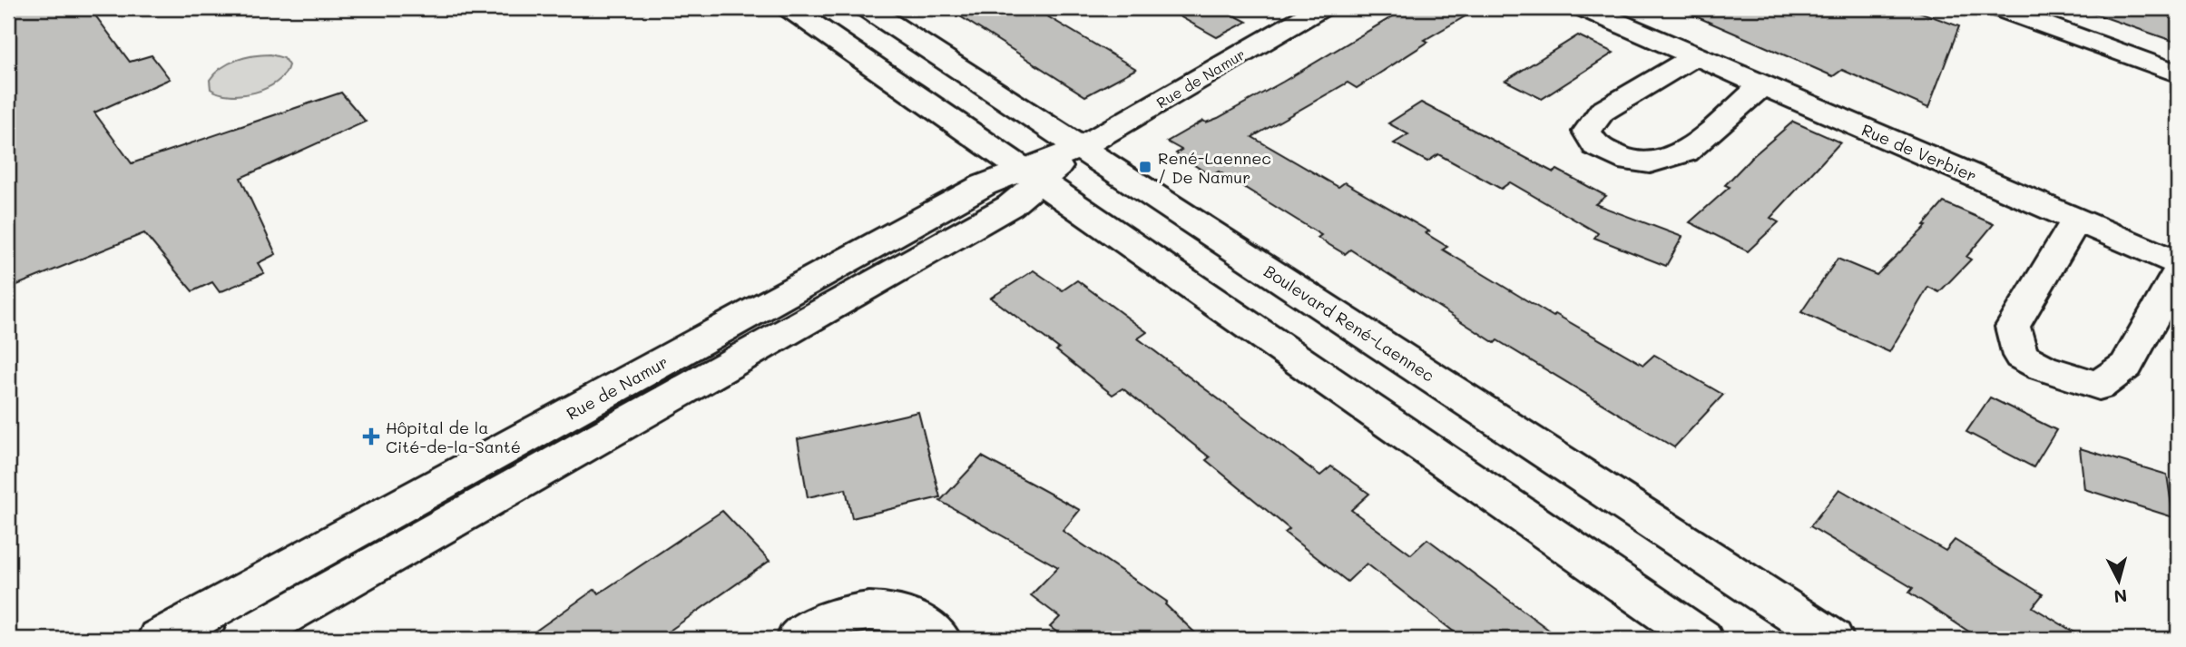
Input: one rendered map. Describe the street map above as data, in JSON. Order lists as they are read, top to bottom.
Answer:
{
  "streets": {
    "street": ["Rue de Namur", "Rue de Verbier", "Boulevard René-Laennec"]
  },
  "crossings": [
    ["Rue de Namur", "Boulevard René-Laennec"]
  ],
  "places": {
    "transit": ["René-Laennec / De Namur"],
    "health": ["Hôpital de la Cité-de-la-Santé"]
  },
  "north": "bottom"
}
